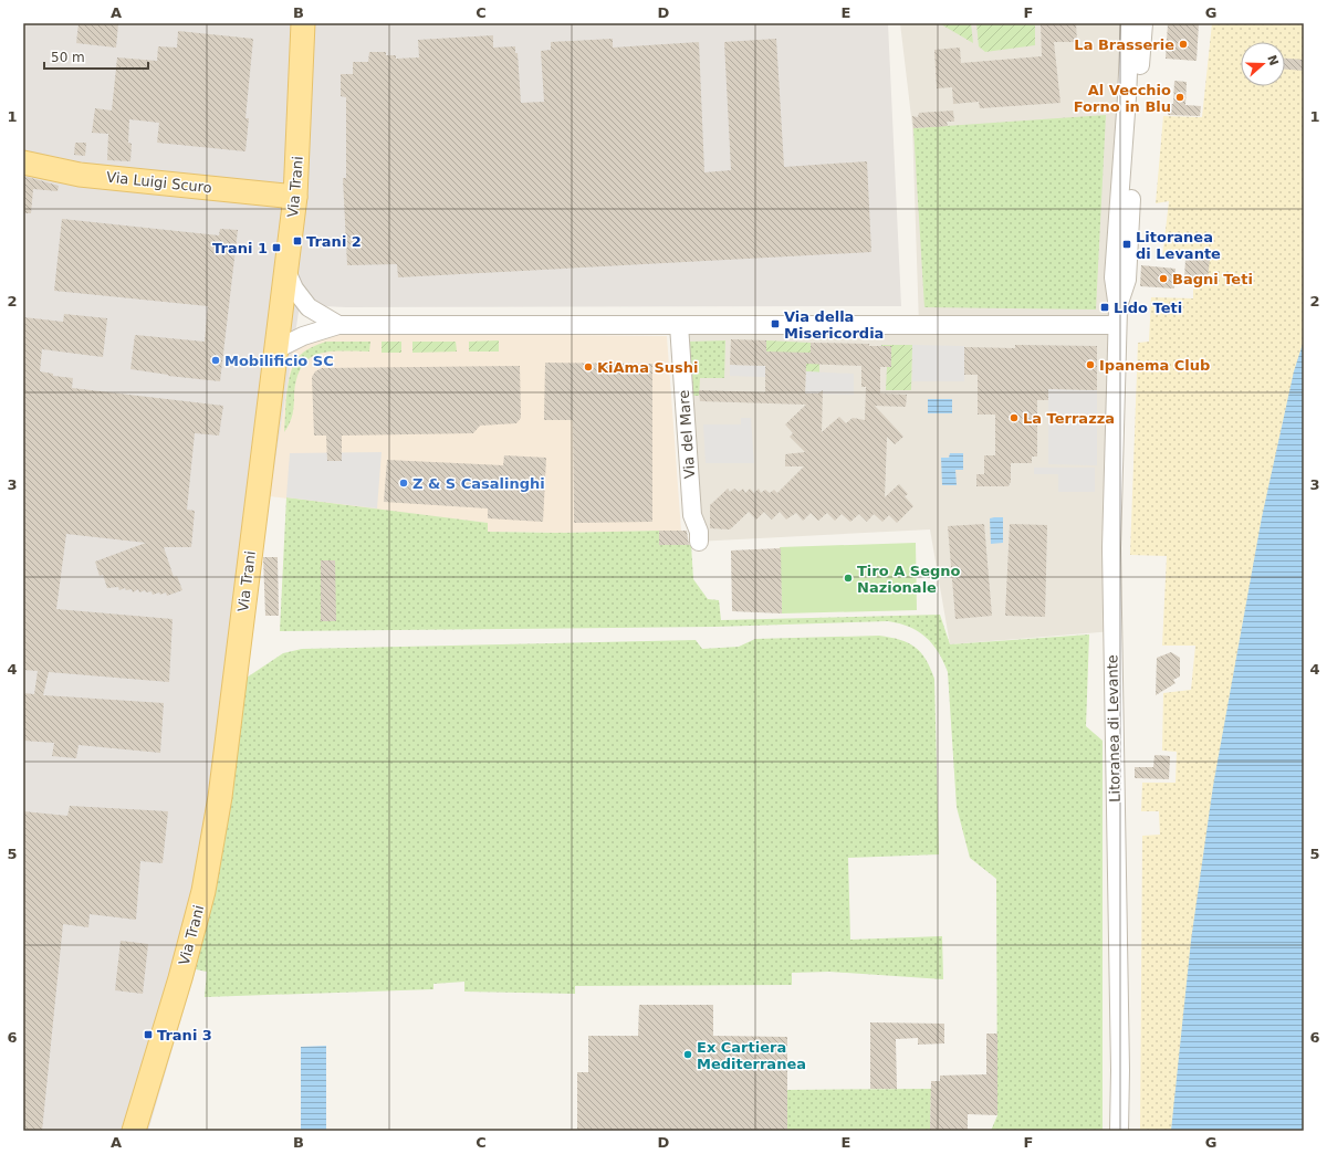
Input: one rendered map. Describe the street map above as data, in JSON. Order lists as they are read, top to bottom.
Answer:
{
  "streets": {
    "main road": ["Via Luigi Scuro", "Via Trani"],
    "street": ["Via del Mare", "Litoranea di Levante"]
  },
  "crossings": [
    ["Via Luigi Scuro", "Via Trani"]
  ],
  "places": {
    "other": [
      "La Brasserie",
      "Al Vecchio Forno in Blu",
      "Bagni Teti",
      "Mobilificio SC",
      "Ipanema Club",
      "KiAma Sushi",
      "La Terrazza",
      "Z & S Casalinghi",
      "Tiro A Segno Nazionale",
      "Ex Cartiera Mediterranea"
    ],
    "transit": [
      "Trani 2",
      "Litoranea di Levante",
      "Trani 1",
      "Lido Teti",
      "Via della Misericordia",
      "Trani 3"
    ]
  },
  "scale_bar": "50 m",
  "north": "right",
  "grid": {
    "columns": [
      "A",
      "B",
      "C",
      "D",
      "E",
      "F",
      "G"
    ],
    "rows": [
      "1",
      "2",
      "3",
      "4",
      "5",
      "6"
    ]
  }
}
